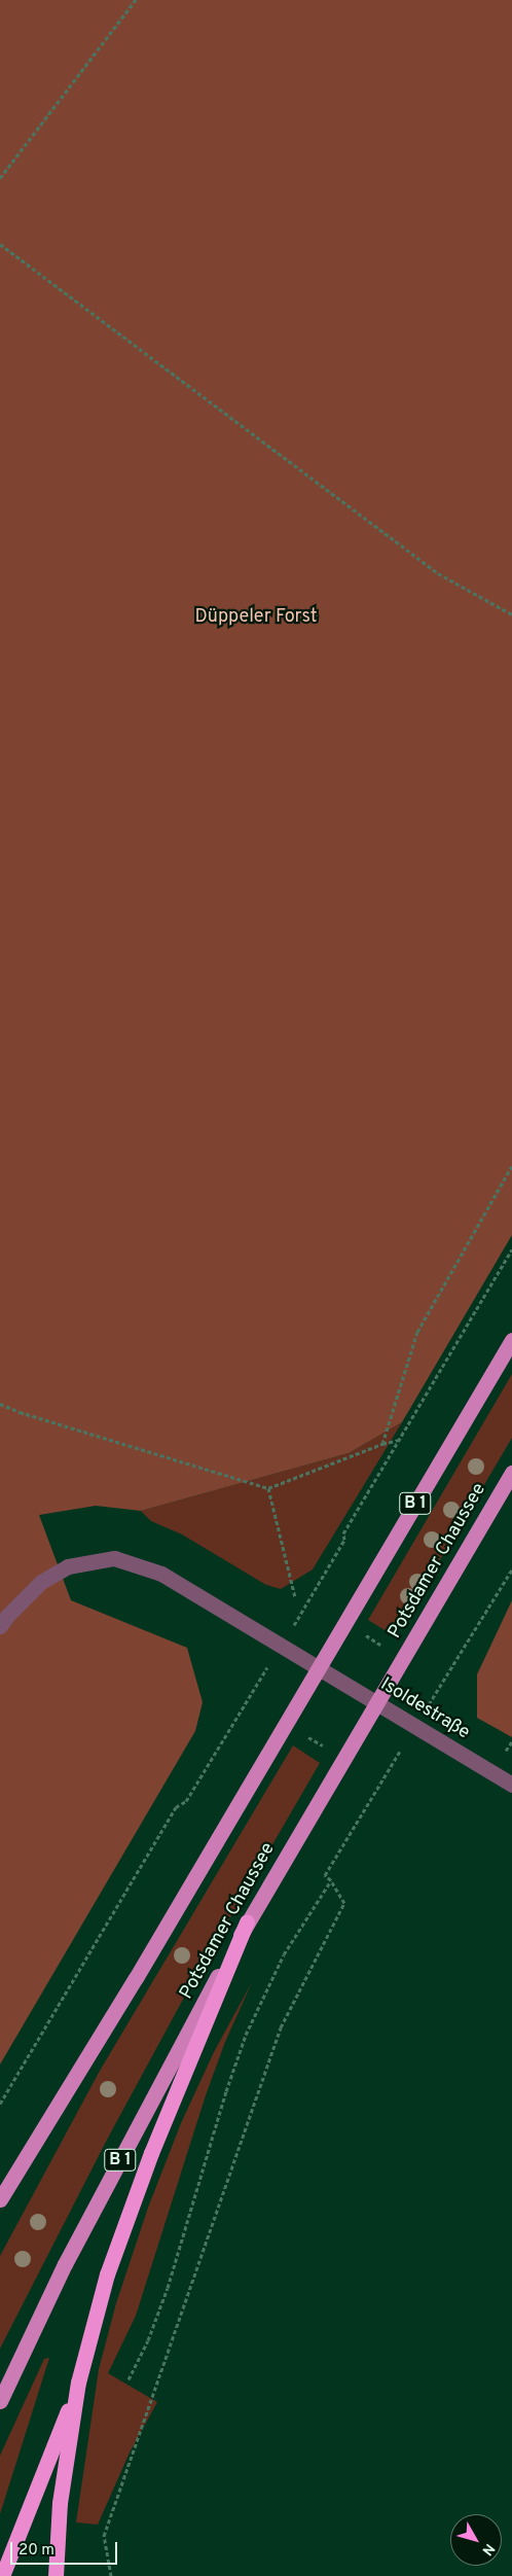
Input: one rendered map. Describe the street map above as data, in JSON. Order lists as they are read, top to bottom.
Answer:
{
  "streets": {
    "main road": ["B 1", "Potsdamer Chaussee"],
    "street": ["Isoldestraße"]
  },
  "crossings": [
    ["B 1", "Isoldestraße"],
    ["Potsdamer Chaussee", "Isoldestraße"]
  ],
  "parks": ["Düppeler Forst"],
  "scale_bar": "20 m",
  "north": "bottom right"
}
